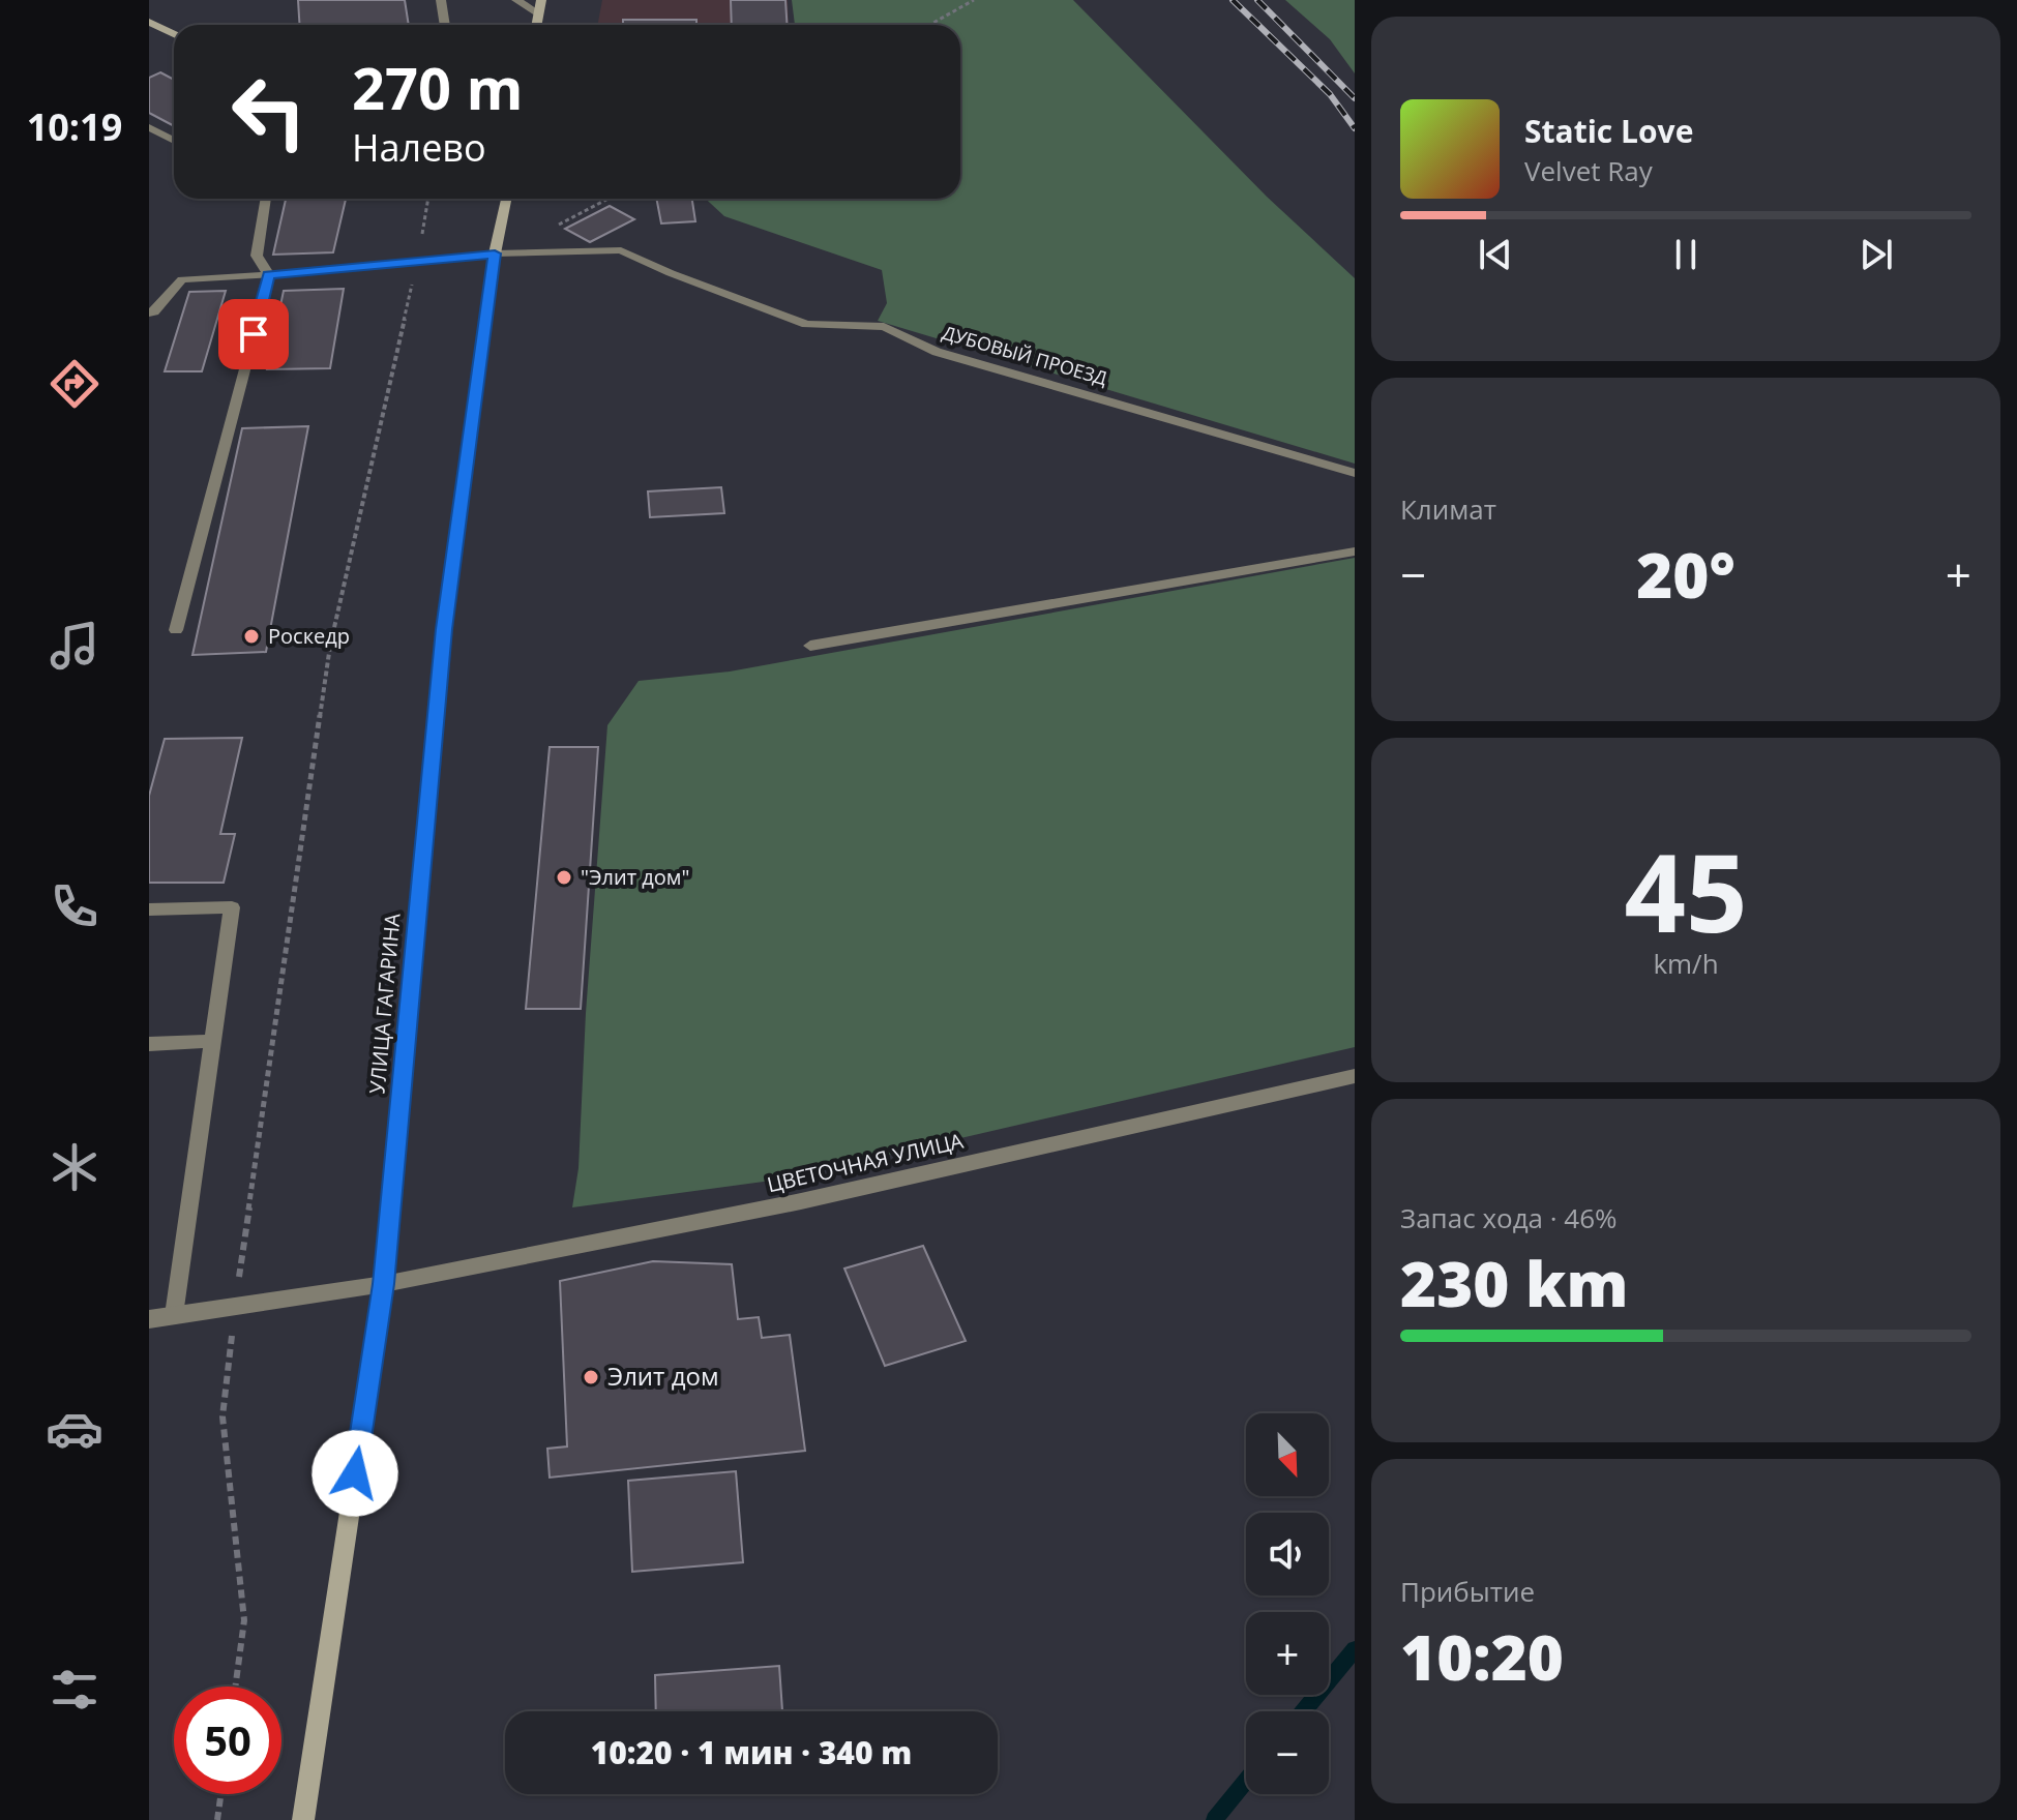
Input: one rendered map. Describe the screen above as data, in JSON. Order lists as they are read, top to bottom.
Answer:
{
  "streets": {
    "main road": ["УЛИЦА ГАГАРИНА"],
    "street": ["ДУБОВЫЙ ПРОЕЗД", "ЦВЕТОЧНАЯ УЛИЦА"]
  },
  "crossings": [
    ["ДУБОВЫЙ ПРОЕЗД", "УЛИЦА ГАГАРИНА"],
    ["УЛИЦА ГАГАРИНА", "ЦВЕТОЧНАЯ УЛИЦА"]
  ],
  "places": ["Роскедр", "\"Элит дом\"", "Элит дом"],
  "north": "bottom right",
  "page": {
    "tabs": "10:19",
    "turn": ["270 m", "Налево"],
    "song": ["Static Love", "Velvet Ray"],
    "tile": [
      "Климат",
      ["45", "km/h"],
      ["Запас хода · 46%", "230 km"],
      ["Прибытие", "10:20"]
    ],
    "heat": ["−", "20°", "+"],
    "map_buttons": ["+", "−"],
    "limit": "50",
    "trip": "10:20 · 1 мин · 340 m"
  }
}
